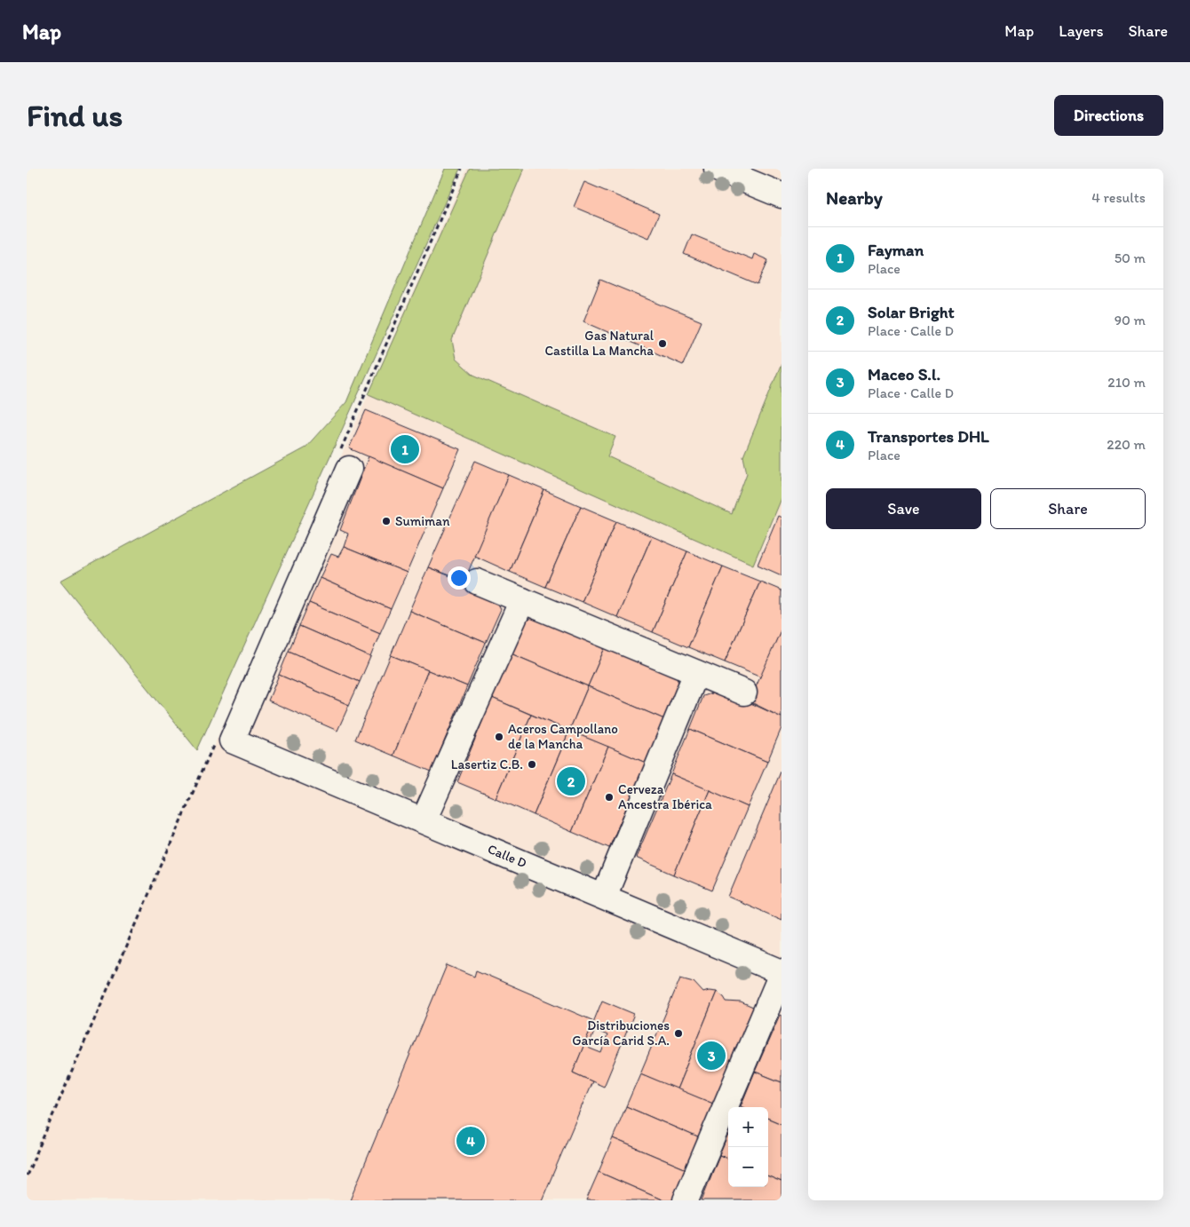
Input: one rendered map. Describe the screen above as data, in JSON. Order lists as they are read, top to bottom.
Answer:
{
  "streets": {
    "street": ["Calle D"]
  },
  "places": [
    "Gas Natural Castilla La Mancha",
    "Sumiman",
    "Aceros Campollano de la Mancha",
    "Lasertiz C.B.",
    "Cerveza Ancestra Ibérica",
    "Distribuciones García Carid S.A."
  ],
  "page": {
    "header": "Map",
    "nav": ["Map", "Layers", "Share"],
    "buttons": [
      "Directions",
      ["Save", "Share"]
    ],
    "title": "Find us",
    "heading": ["Nearby", "4 results"],
    "list": [
      {
        "mark": "1",
        "name": "Fayman",
        "note": "Place",
        "value": "50 m"
      },
      {
        "mark": "2",
        "name": "Solar Bright",
        "note": "Place · Calle D",
        "value": "90 m"
      },
      {
        "mark": "3",
        "name": "Maceo S.l.",
        "note": "Place · Calle D",
        "value": "210 m"
      },
      {
        "mark": "4",
        "name": "Transportes DHL",
        "note": "Place",
        "value": "220 m"
      }
    ],
    "pins": [
      "1",
      "2",
      "3",
      "4"
    ],
    "map_buttons": ["+", "−"]
  }
}
